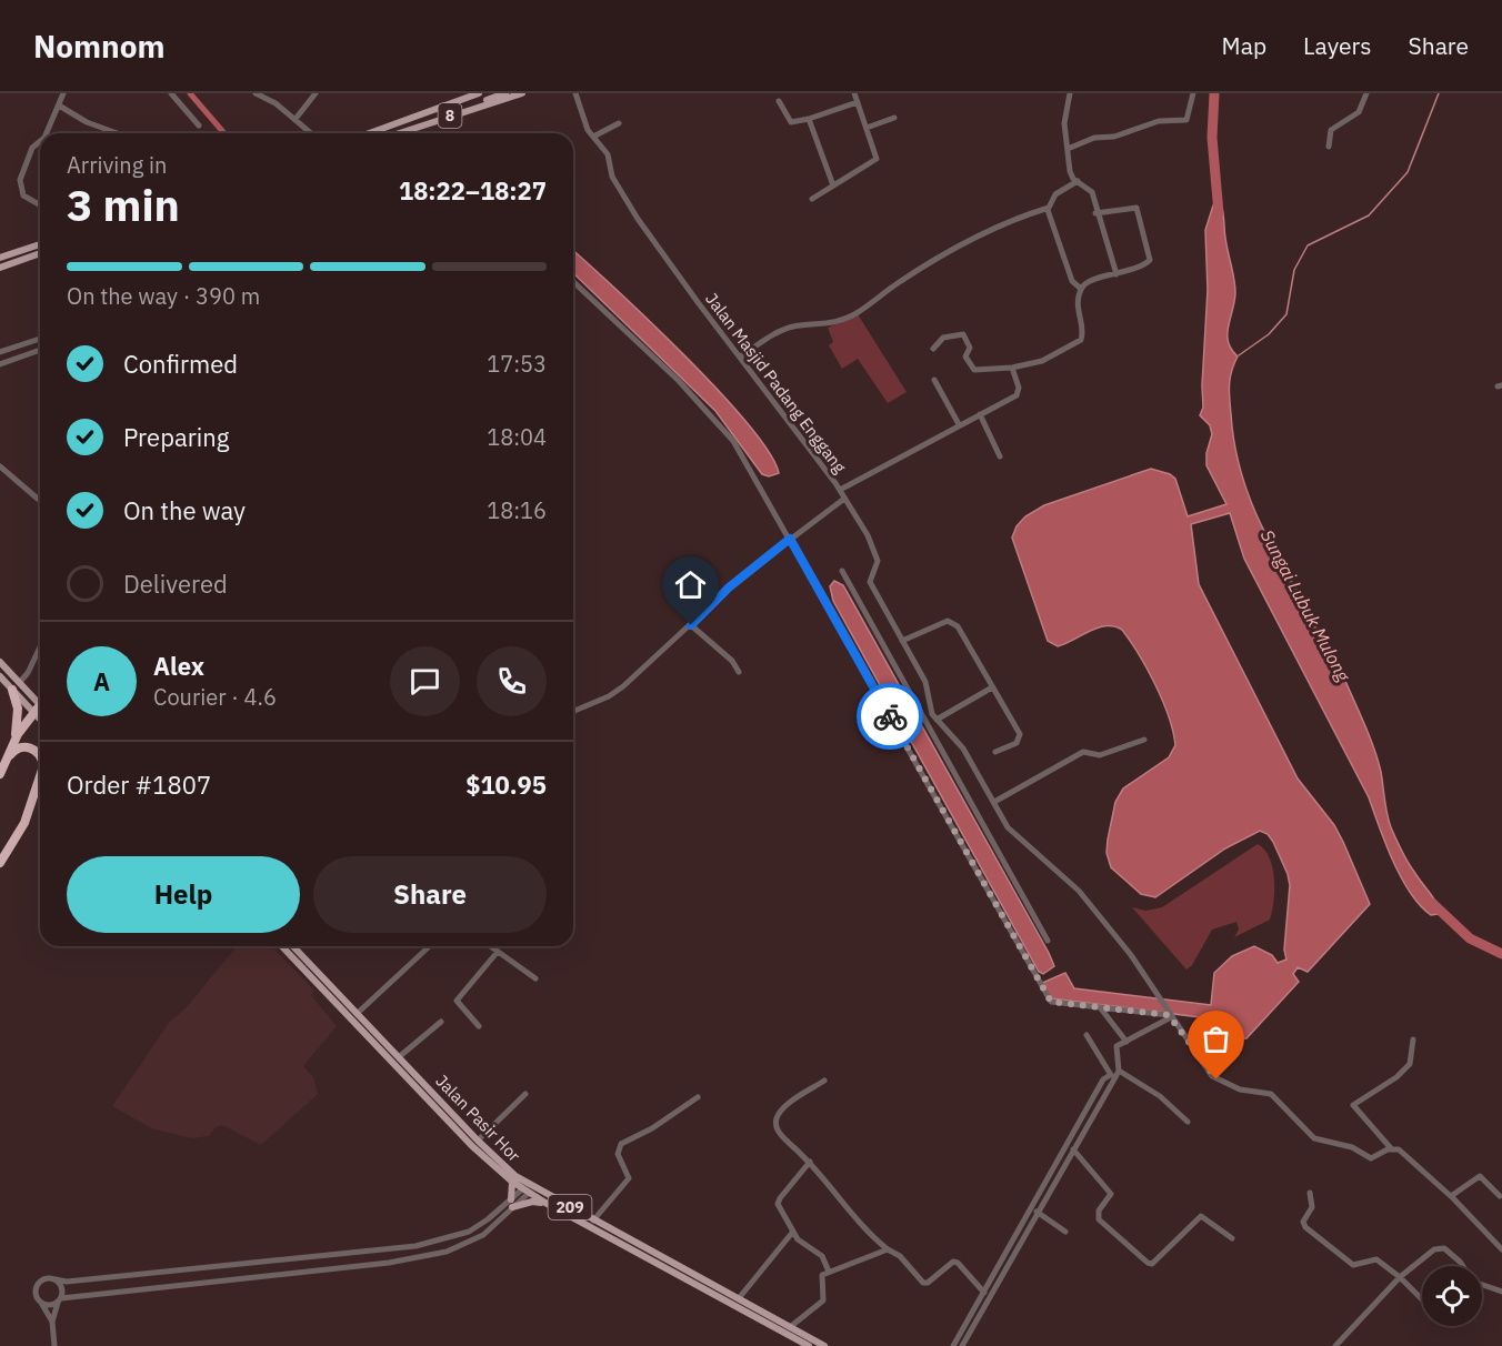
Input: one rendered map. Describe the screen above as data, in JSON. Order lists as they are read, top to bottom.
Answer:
{
  "streets": {
    "main road": ["8", "Jalan Pasir Hor", "209"],
    "street": ["Jalan Masjid Padang Enggang"]
  },
  "water": ["Sungai Lubuk Mulong"],
  "page": {
    "header": "Nomnom",
    "nav": ["Map", "Layers", "Share"],
    "heading": ["3 min", "Arriving in", "18:22–18:27"],
    "panel": [
      "Alex",
      "Courier · 4.6",
      "Order #1807",
      "$10.95"
    ],
    "bar": "On the way · 390 m",
    "list": [
      ["Confirmed", "17:53"],
      ["Preparing", "18:04"],
      ["On the way", "18:16"],
      "Delivered"
    ],
    "round": "A",
    "buttons": ["Help", "Share"]
  }
}
